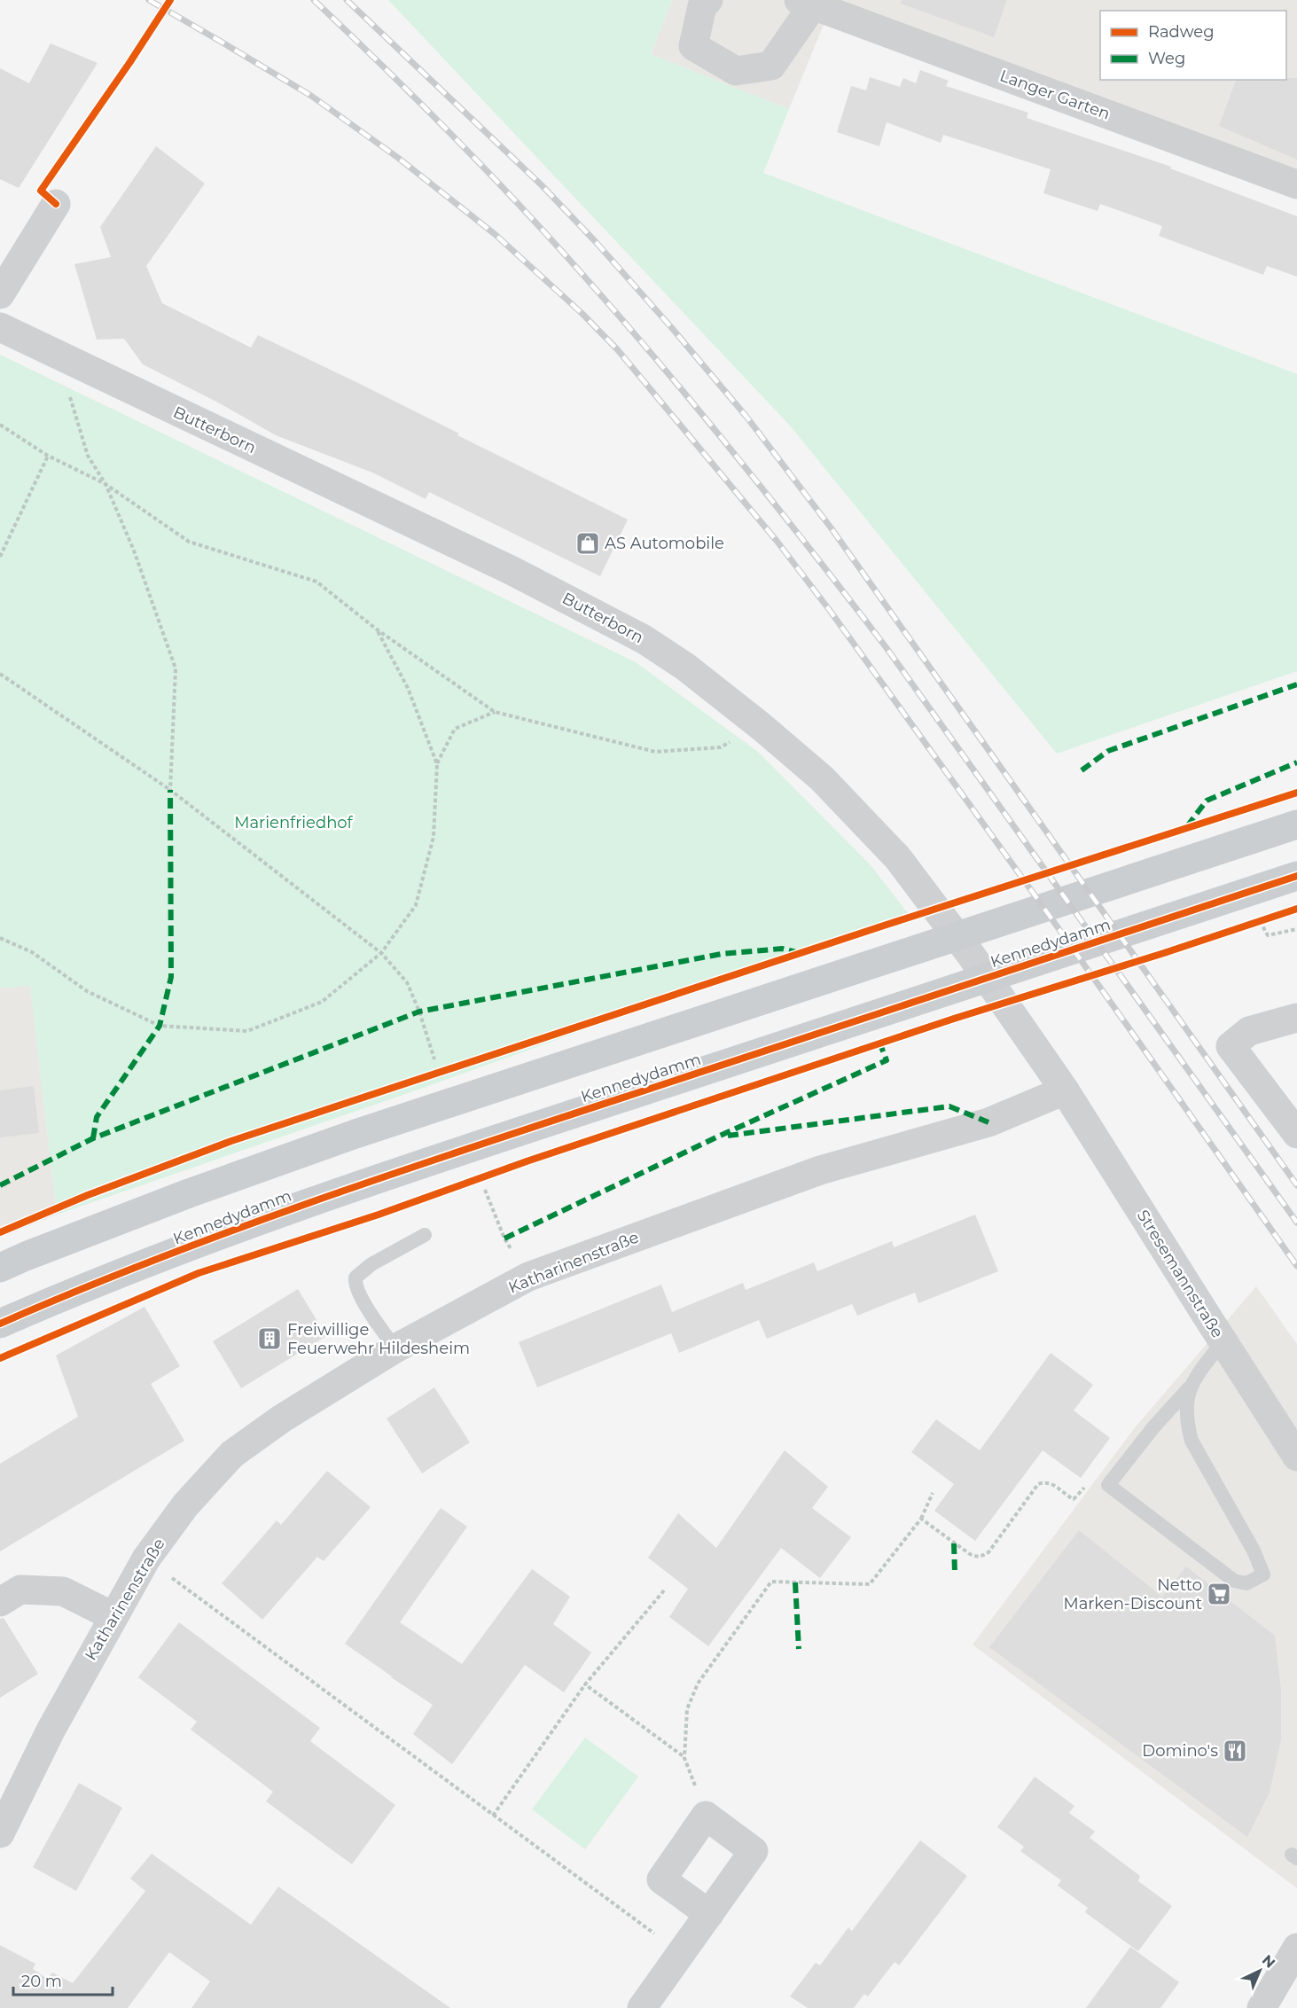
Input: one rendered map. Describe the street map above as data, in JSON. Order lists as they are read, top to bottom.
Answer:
{
  "streets": {
    "main road": ["Kennedydamm"],
    "street": [
      "Langer Garten",
      "Butterborn",
      "Katharinenstraße",
      "Stresemannstraße"
    ]
  },
  "crossings": [
    ["Butterborn", "Katharinenstraße"],
    ["Butterborn", "Stresemannstraße"],
    ["Katharinenstraße", "Stresemannstraße"]
  ],
  "parks": ["Marienfriedhof"],
  "places": {
    "shop": ["AS Automobile"],
    "building": ["Freiwillige Feuerwehr Hildesheim"],
    "supermarket": ["Netto Marken-Discount"],
    "restaurant": ["Domino's"]
  },
  "legend": ["Radweg", "Weg"],
  "scale_bar": "20 m",
  "north": "top right"
}
